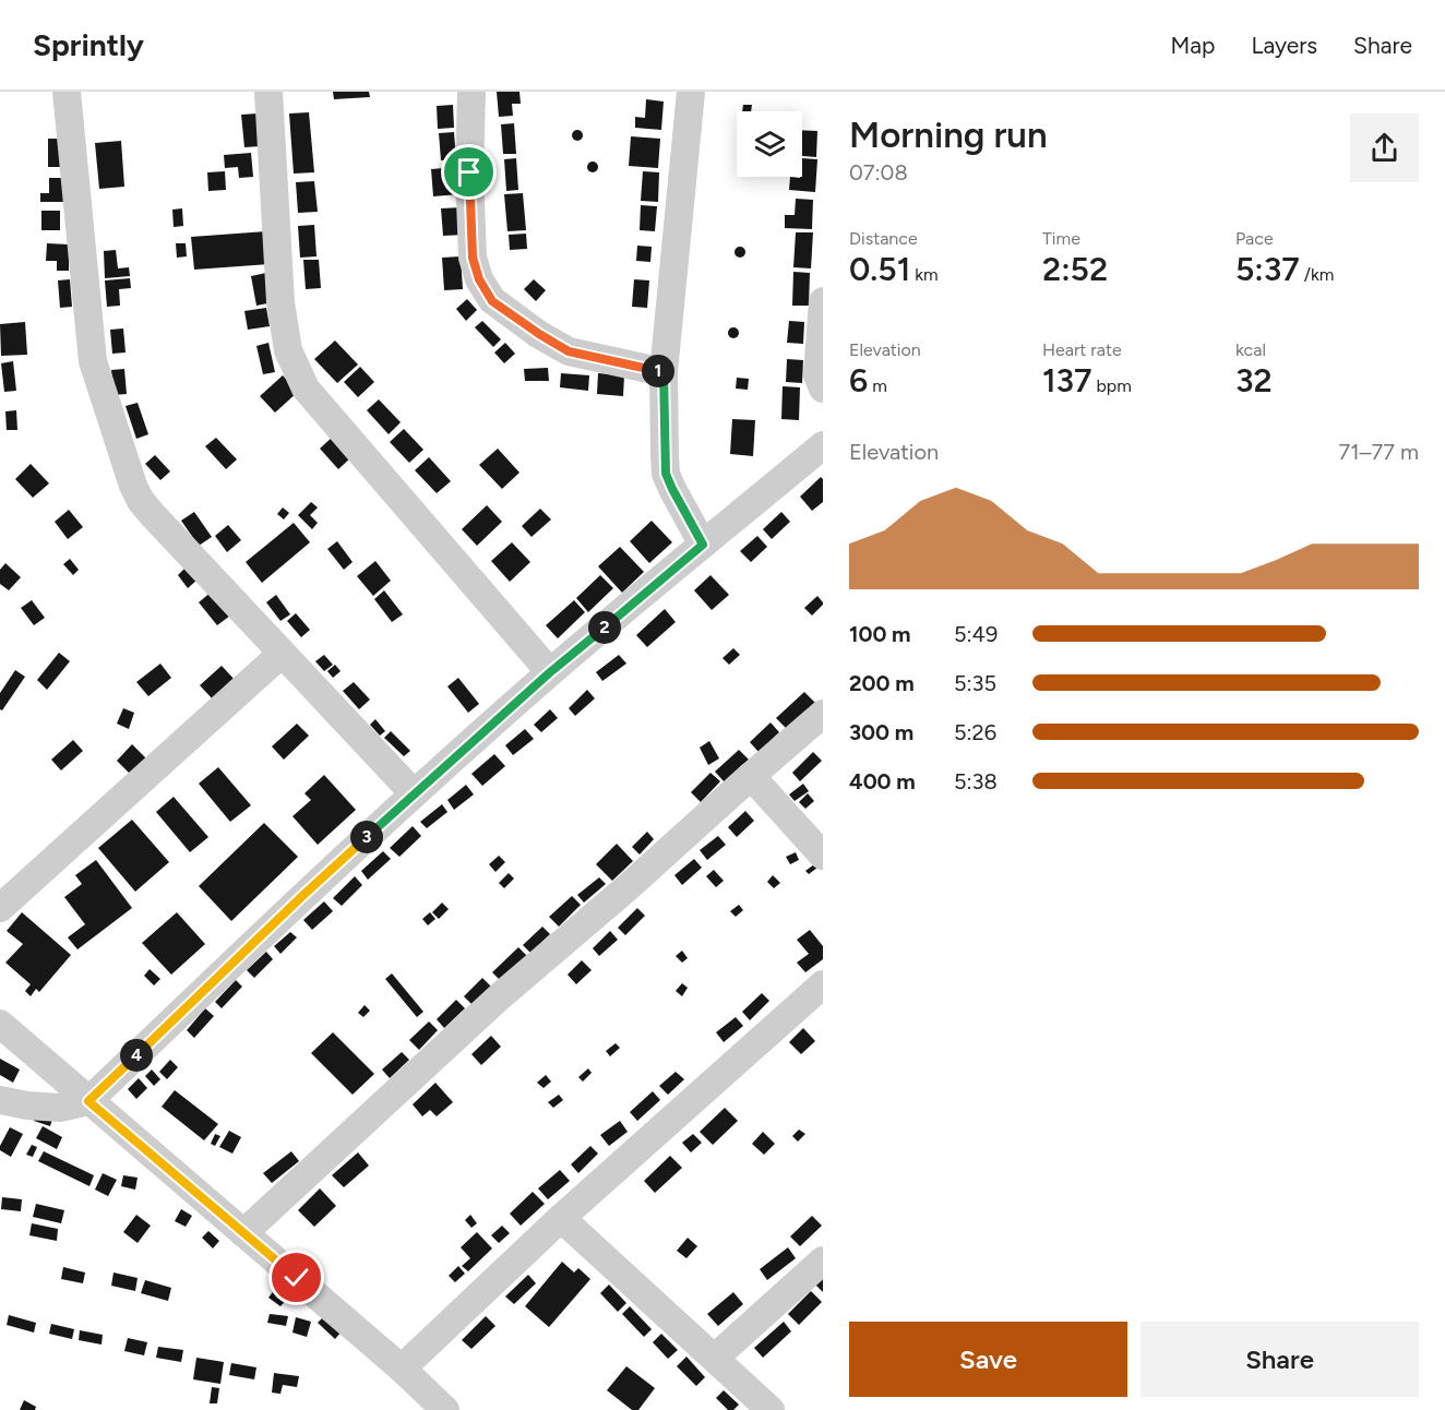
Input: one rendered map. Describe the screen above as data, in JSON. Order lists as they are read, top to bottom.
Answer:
{
  "page": {
    "header": "Sprintly",
    "nav": ["Map", "Layers", "Share"],
    "heading": ["Morning run", "07:08"],
    "stats": [
      ["Distance", "0.51 km"],
      ["Time", "2:52"],
      ["Pace", "5:37 /km"],
      ["Elevation", "6 m"],
      ["Heart rate", "137 bpm"],
      ["kcal", "32"]
    ],
    "pins": [
      "1",
      "2",
      "3",
      "4"
    ],
    "chart": ["Elevation", "71–77 m"],
    "list": [
      {
        "name": "100 m",
        "note": "5:49"
      },
      {
        "name": "200 m",
        "note": "5:35"
      },
      {
        "name": "300 m",
        "note": "5:26"
      },
      {
        "name": "400 m",
        "note": "5:38"
      }
    ],
    "buttons": ["Save", "Share"]
  }
}
